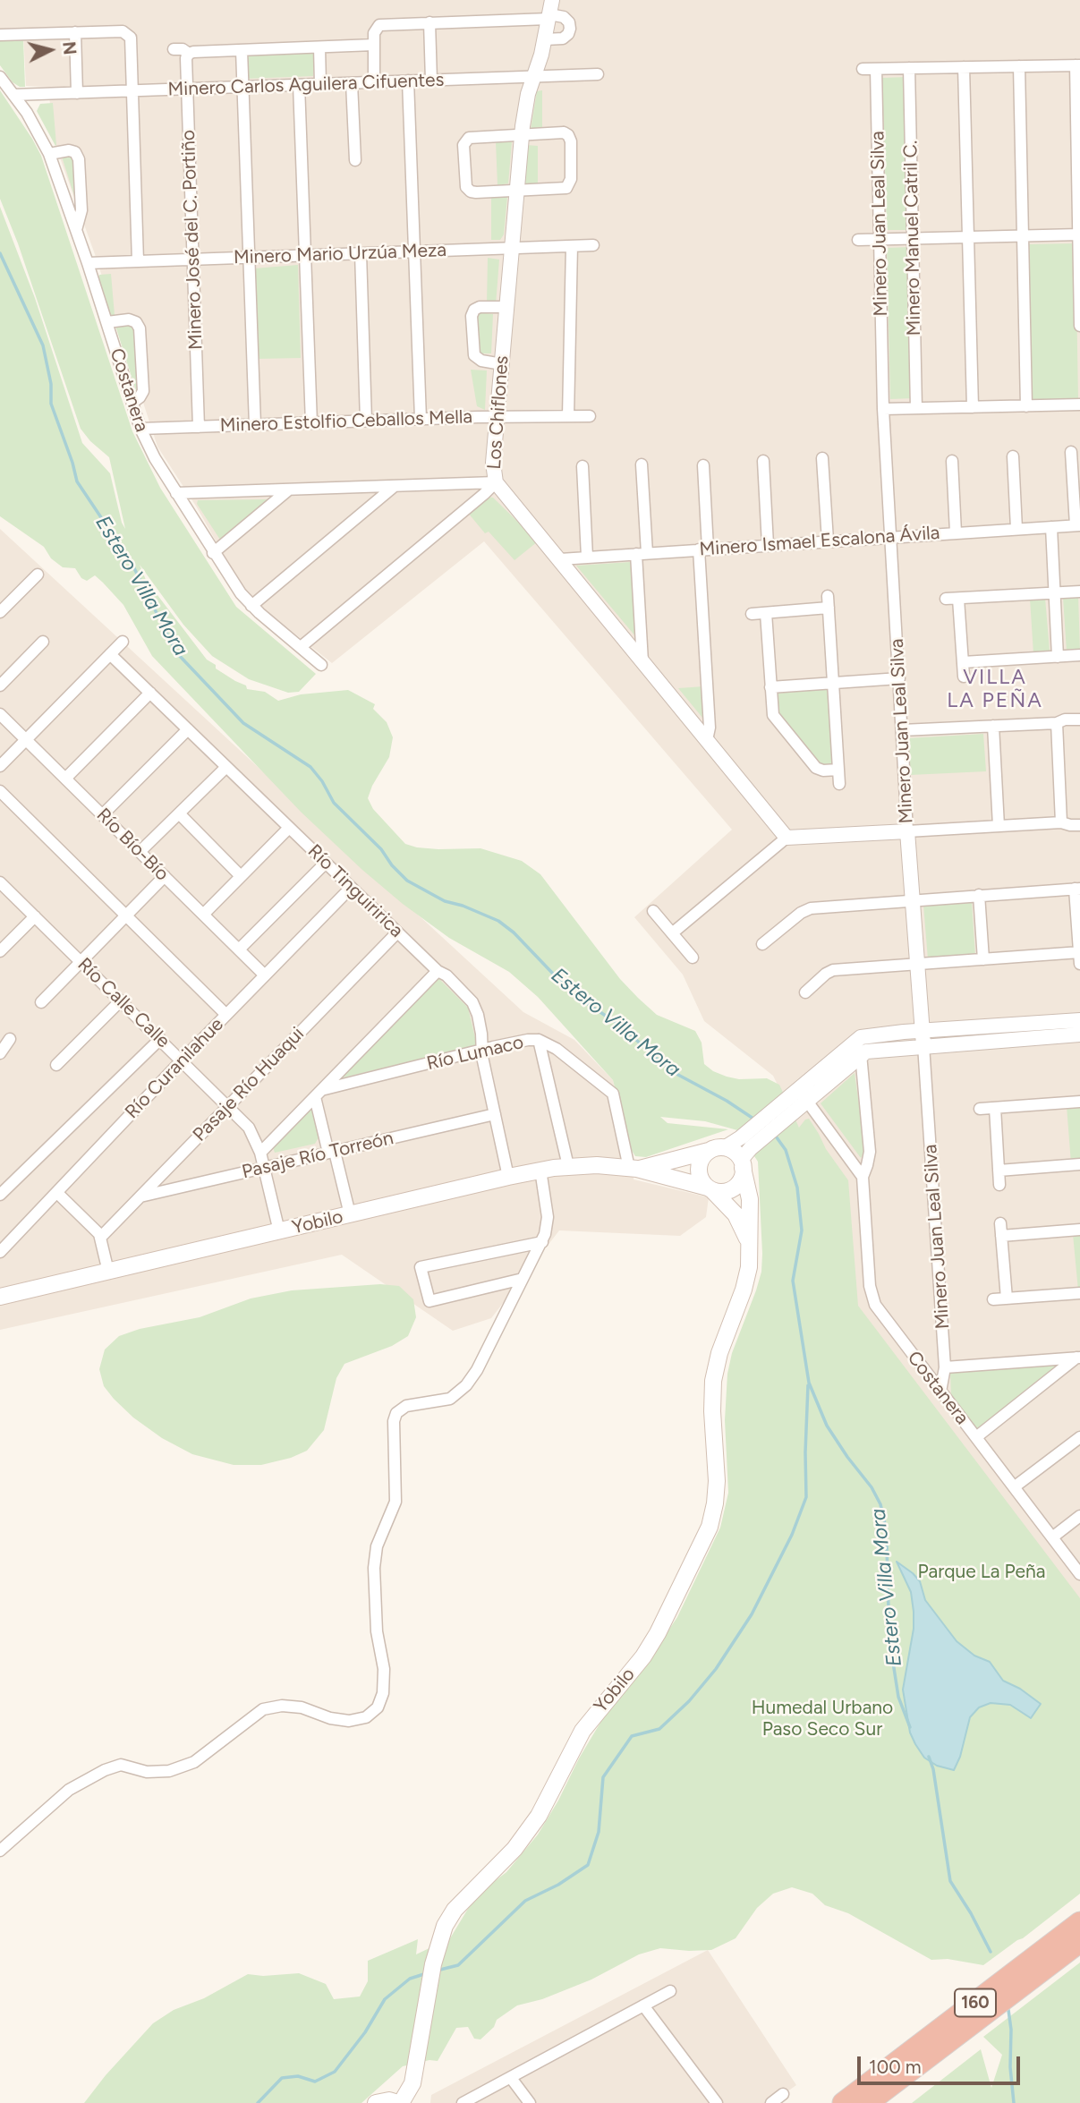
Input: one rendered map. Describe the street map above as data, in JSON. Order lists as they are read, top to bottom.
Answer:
{
  "streets": {
    "highway": ["160"],
    "main road": ["Yobilo"],
    "street": [
      "Minero Carlos Aguilera Cifuentes",
      "Minero Juan Leal Silva",
      "Minero Manuel Catril C.",
      "Minero José del C. Portiño",
      "Minero Mario Urzúa Meza",
      "Costanera",
      "Los Chiflones",
      "Minero Estolfio Ceballos Mella",
      "Minero Ismael Escalona Ávila",
      "Río Bío-Bío",
      "Río Tinguiririca",
      "Río Calle Calle",
      "Río Lumaco",
      "Río Curanilahue",
      "Pasaje Río Huaqui",
      "Pasaje Río Torreón"
    ]
  },
  "crossings": [
    ["Minero Carlos Aguilera Cifuentes", "Minero José del C. Portiño"],
    ["Minero Carlos Aguilera Cifuentes", "Costanera"],
    ["Minero Carlos Aguilera Cifuentes", "Los Chiflones"],
    ["Minero Juan Leal Silva", "Costanera"],
    ["Minero Juan Leal Silva", "Minero Ismael Escalona Ávila"],
    ["Minero José del C. Portiño", "Minero Mario Urzúa Meza"],
    ["Minero José del C. Portiño", "Minero Estolfio Ceballos Mella"],
    ["Minero Mario Urzúa Meza", "Costanera"],
    ["Minero Mario Urzúa Meza", "Los Chiflones"],
    ["Costanera", "Minero Estolfio Ceballos Mella"],
    ["Los Chiflones", "Minero Estolfio Ceballos Mella"],
    ["Los Chiflones", "Minero Ismael Escalona Ávila"],
    ["Río Bío-Bío", "Río Curanilahue"],
    ["Río Tinguiririca", "Río Lumaco"],
    ["Río Tinguiririca", "Río Curanilahue"],
    ["Río Tinguiririca", "Pasaje Río Huaqui"],
    ["Río Tinguiririca", "Pasaje Río Torreón"],
    ["Río Tinguiririca", "Yobilo"],
    ["Río Calle Calle", "Río Curanilahue"],
    ["Río Calle Calle", "Pasaje Río Huaqui"],
    ["Río Calle Calle", "Pasaje Río Torreón"],
    ["Río Calle Calle", "Yobilo"],
    ["Río Lumaco", "Yobilo"],
    ["Pasaje Río Huaqui", "Pasaje Río Torreón"]
  ],
  "districts": ["VILLA LA PEÑA"],
  "water": ["Estero Villa Mora"],
  "parks": ["Parque La Peña", "Humedal Urbano Paso Seco Sur"],
  "scale_bar": "100 m",
  "north": "right"
}
